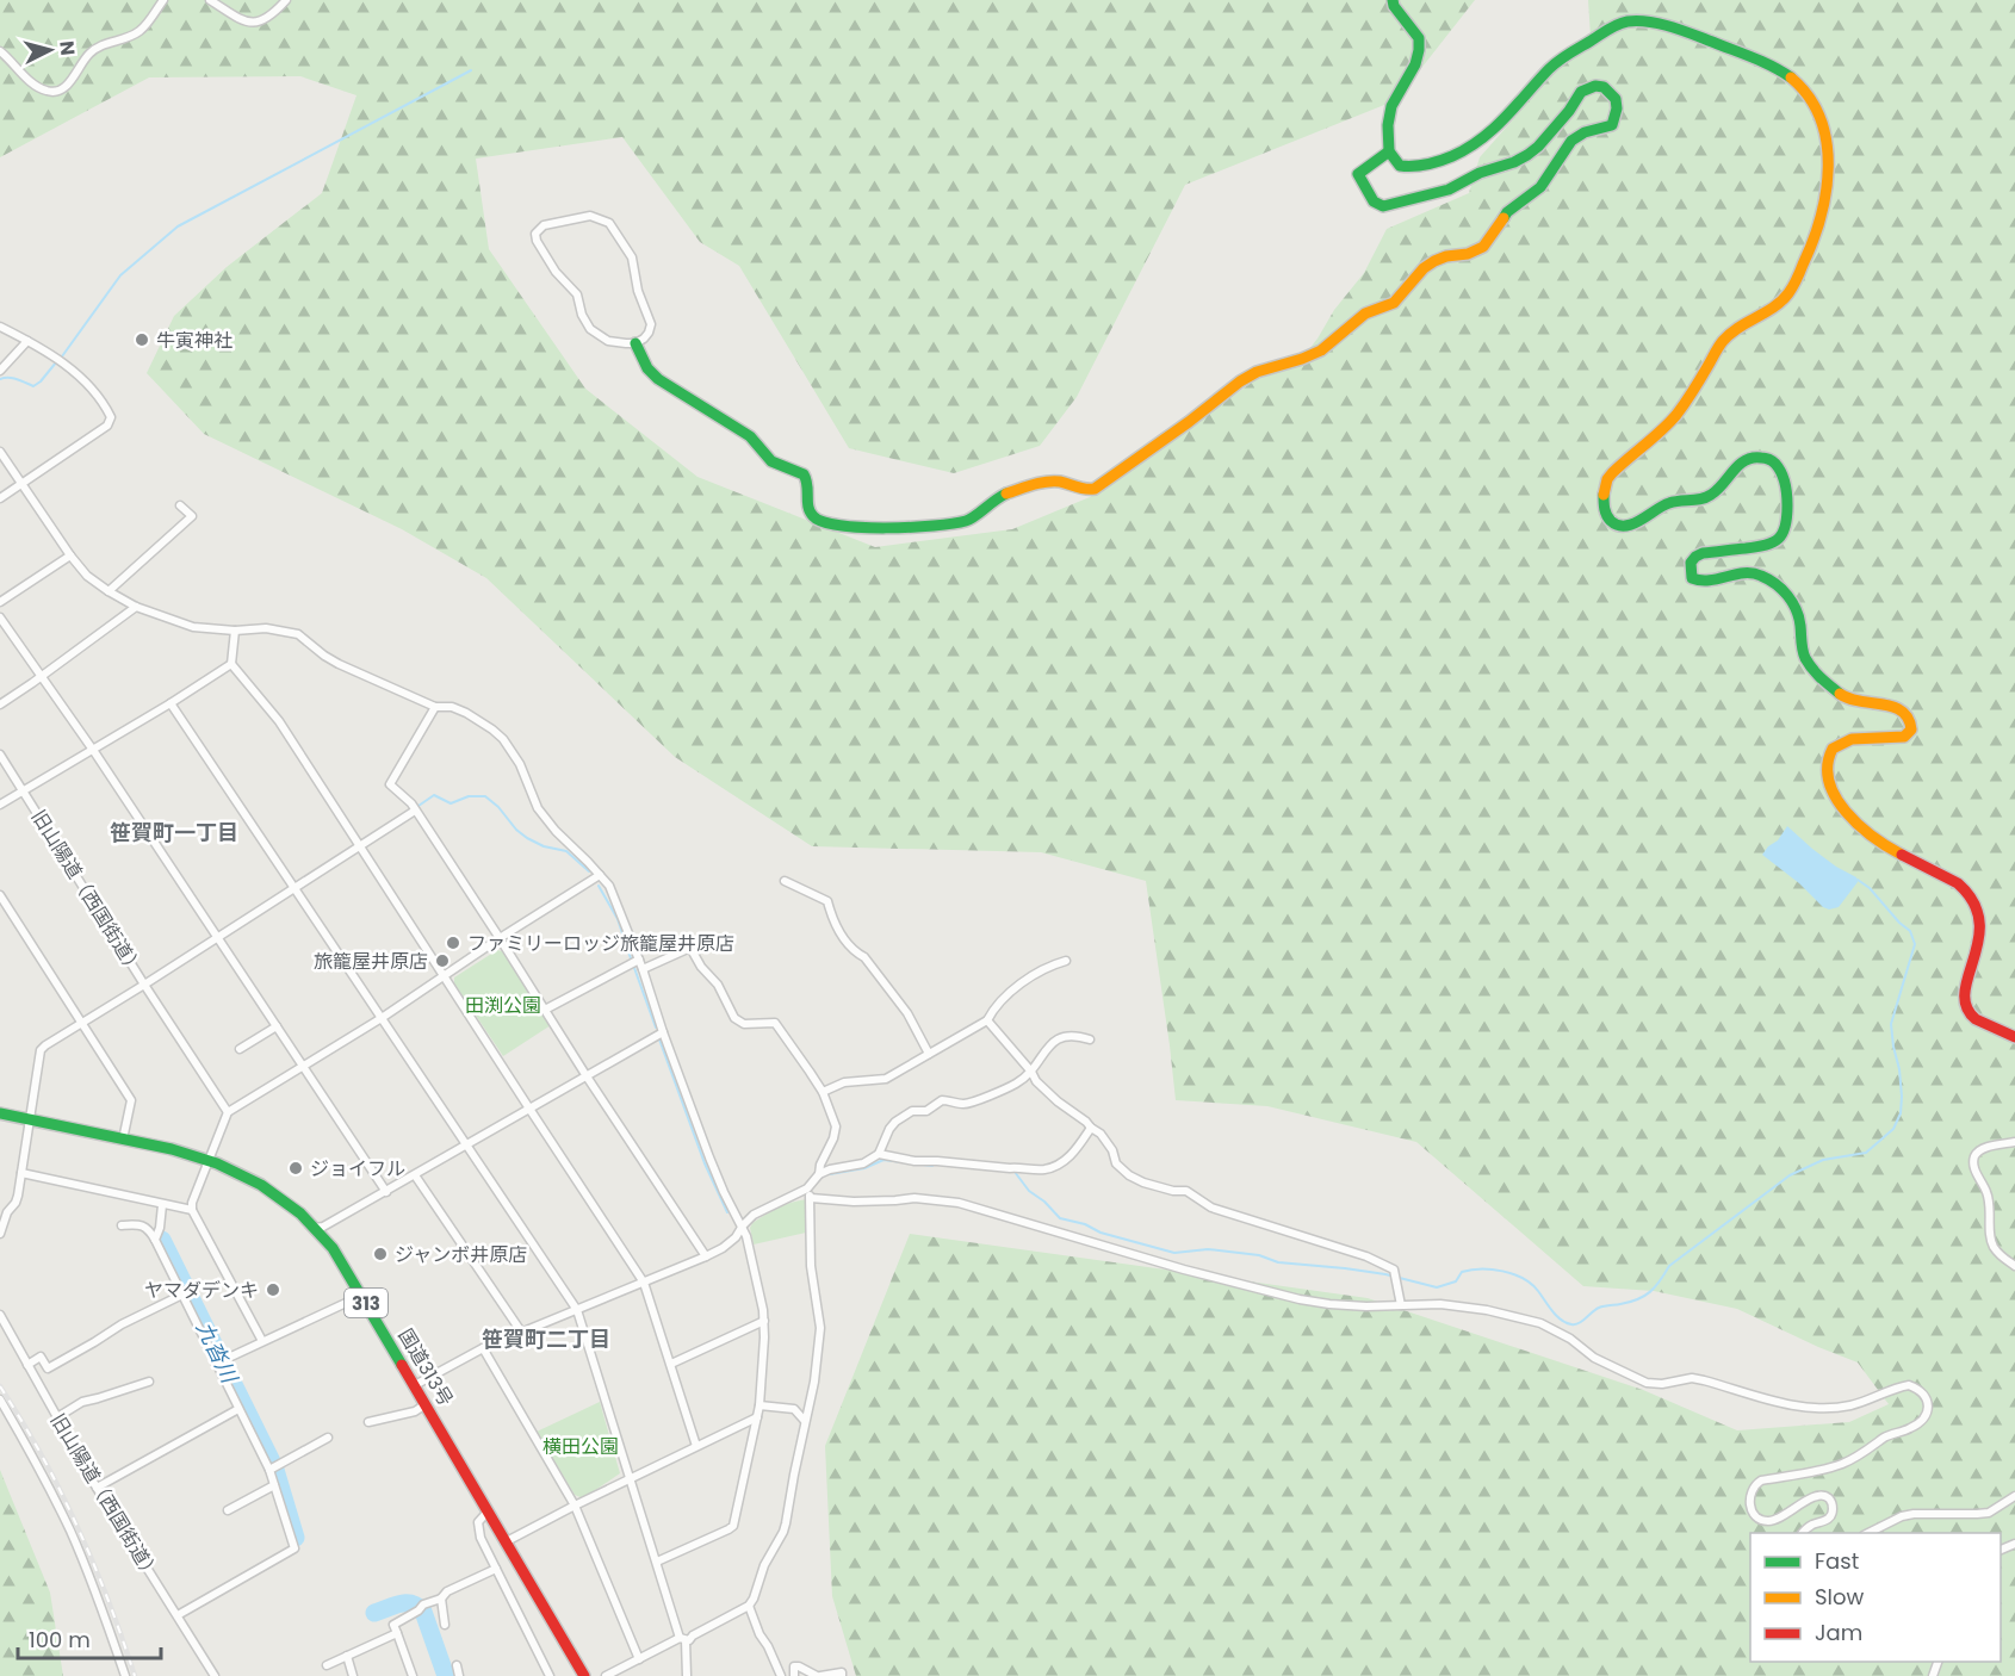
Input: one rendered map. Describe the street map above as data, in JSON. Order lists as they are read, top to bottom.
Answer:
{
  "streets": {
    "main road": ["313", "国道313号"],
    "street": ["旧山陽道（西国街道）"]
  },
  "crossings": [
    ["旧山陽道（西国街道）", "国道313号"]
  ],
  "districts": ["笹賀町一丁目", "笹賀町二丁目"],
  "water": ["九沓川"],
  "parks": ["田渕公園", "横田公園"],
  "places": [
    "牛寅神社",
    "ファミリーロッジ旅籠屋井原店",
    "旅籠屋井原店",
    "ジョイフル",
    "ジャンボ井原店",
    "ヤマダデンキ"
  ],
  "legend": ["Fast", "Slow", "Jam"],
  "scale_bar": "100 m",
  "north": "right"
}
